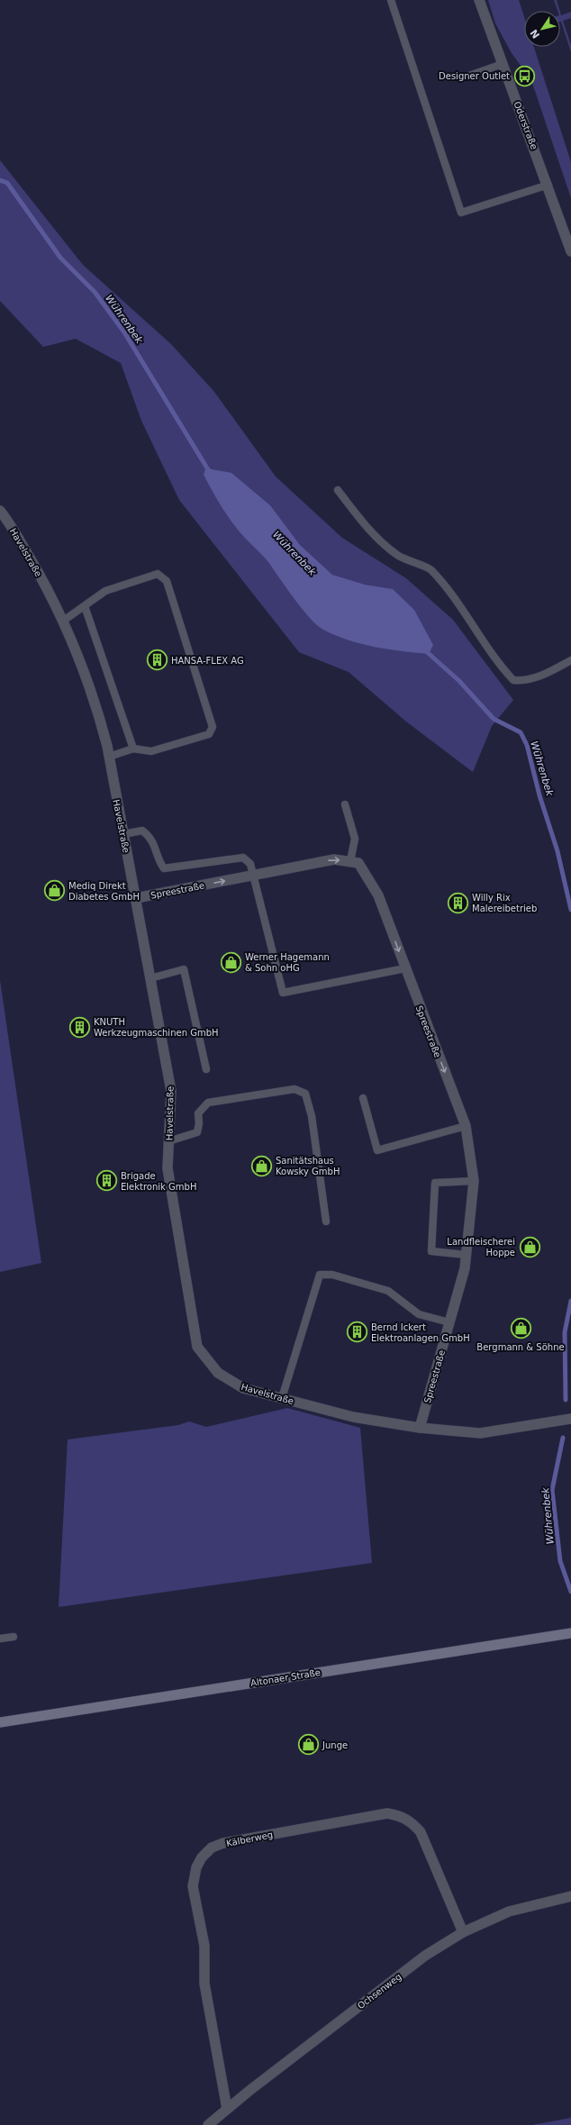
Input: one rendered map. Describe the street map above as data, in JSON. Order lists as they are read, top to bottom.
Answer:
{
  "streets": {
    "main road": ["Altonaer Straße"],
    "street": [
      "Oderstraße",
      "Havelstraße",
      "Spreestraße",
      "Kälberweg",
      "Ochsenweg"
    ]
  },
  "crossings": [
    ["Havelstraße", "Spreestraße"],
    ["Kälberweg", "Ochsenweg"]
  ],
  "water": ["Wührenbek"],
  "places": {
    "bus stop": ["Designer Outlet"],
    "building": [
      "HANSA-FLEX AG",
      "Willy Rix Malereibetrieb",
      "KNUTH Werkzeugmaschinen GmbH",
      "Brigade Elektronik GmbH",
      "Bernd Ickert Elektroanlagen GmbH"
    ],
    "shop": [
      "Mediq Direkt Diabetes GmbH",
      "Werner Hagemann & Sohn oHG",
      "Sanitätshaus Kowsky GmbH",
      "Landfleischerei Hoppe",
      "Bergmann & Söhne",
      "Junge"
    ]
  },
  "north": "bottom left"
}
